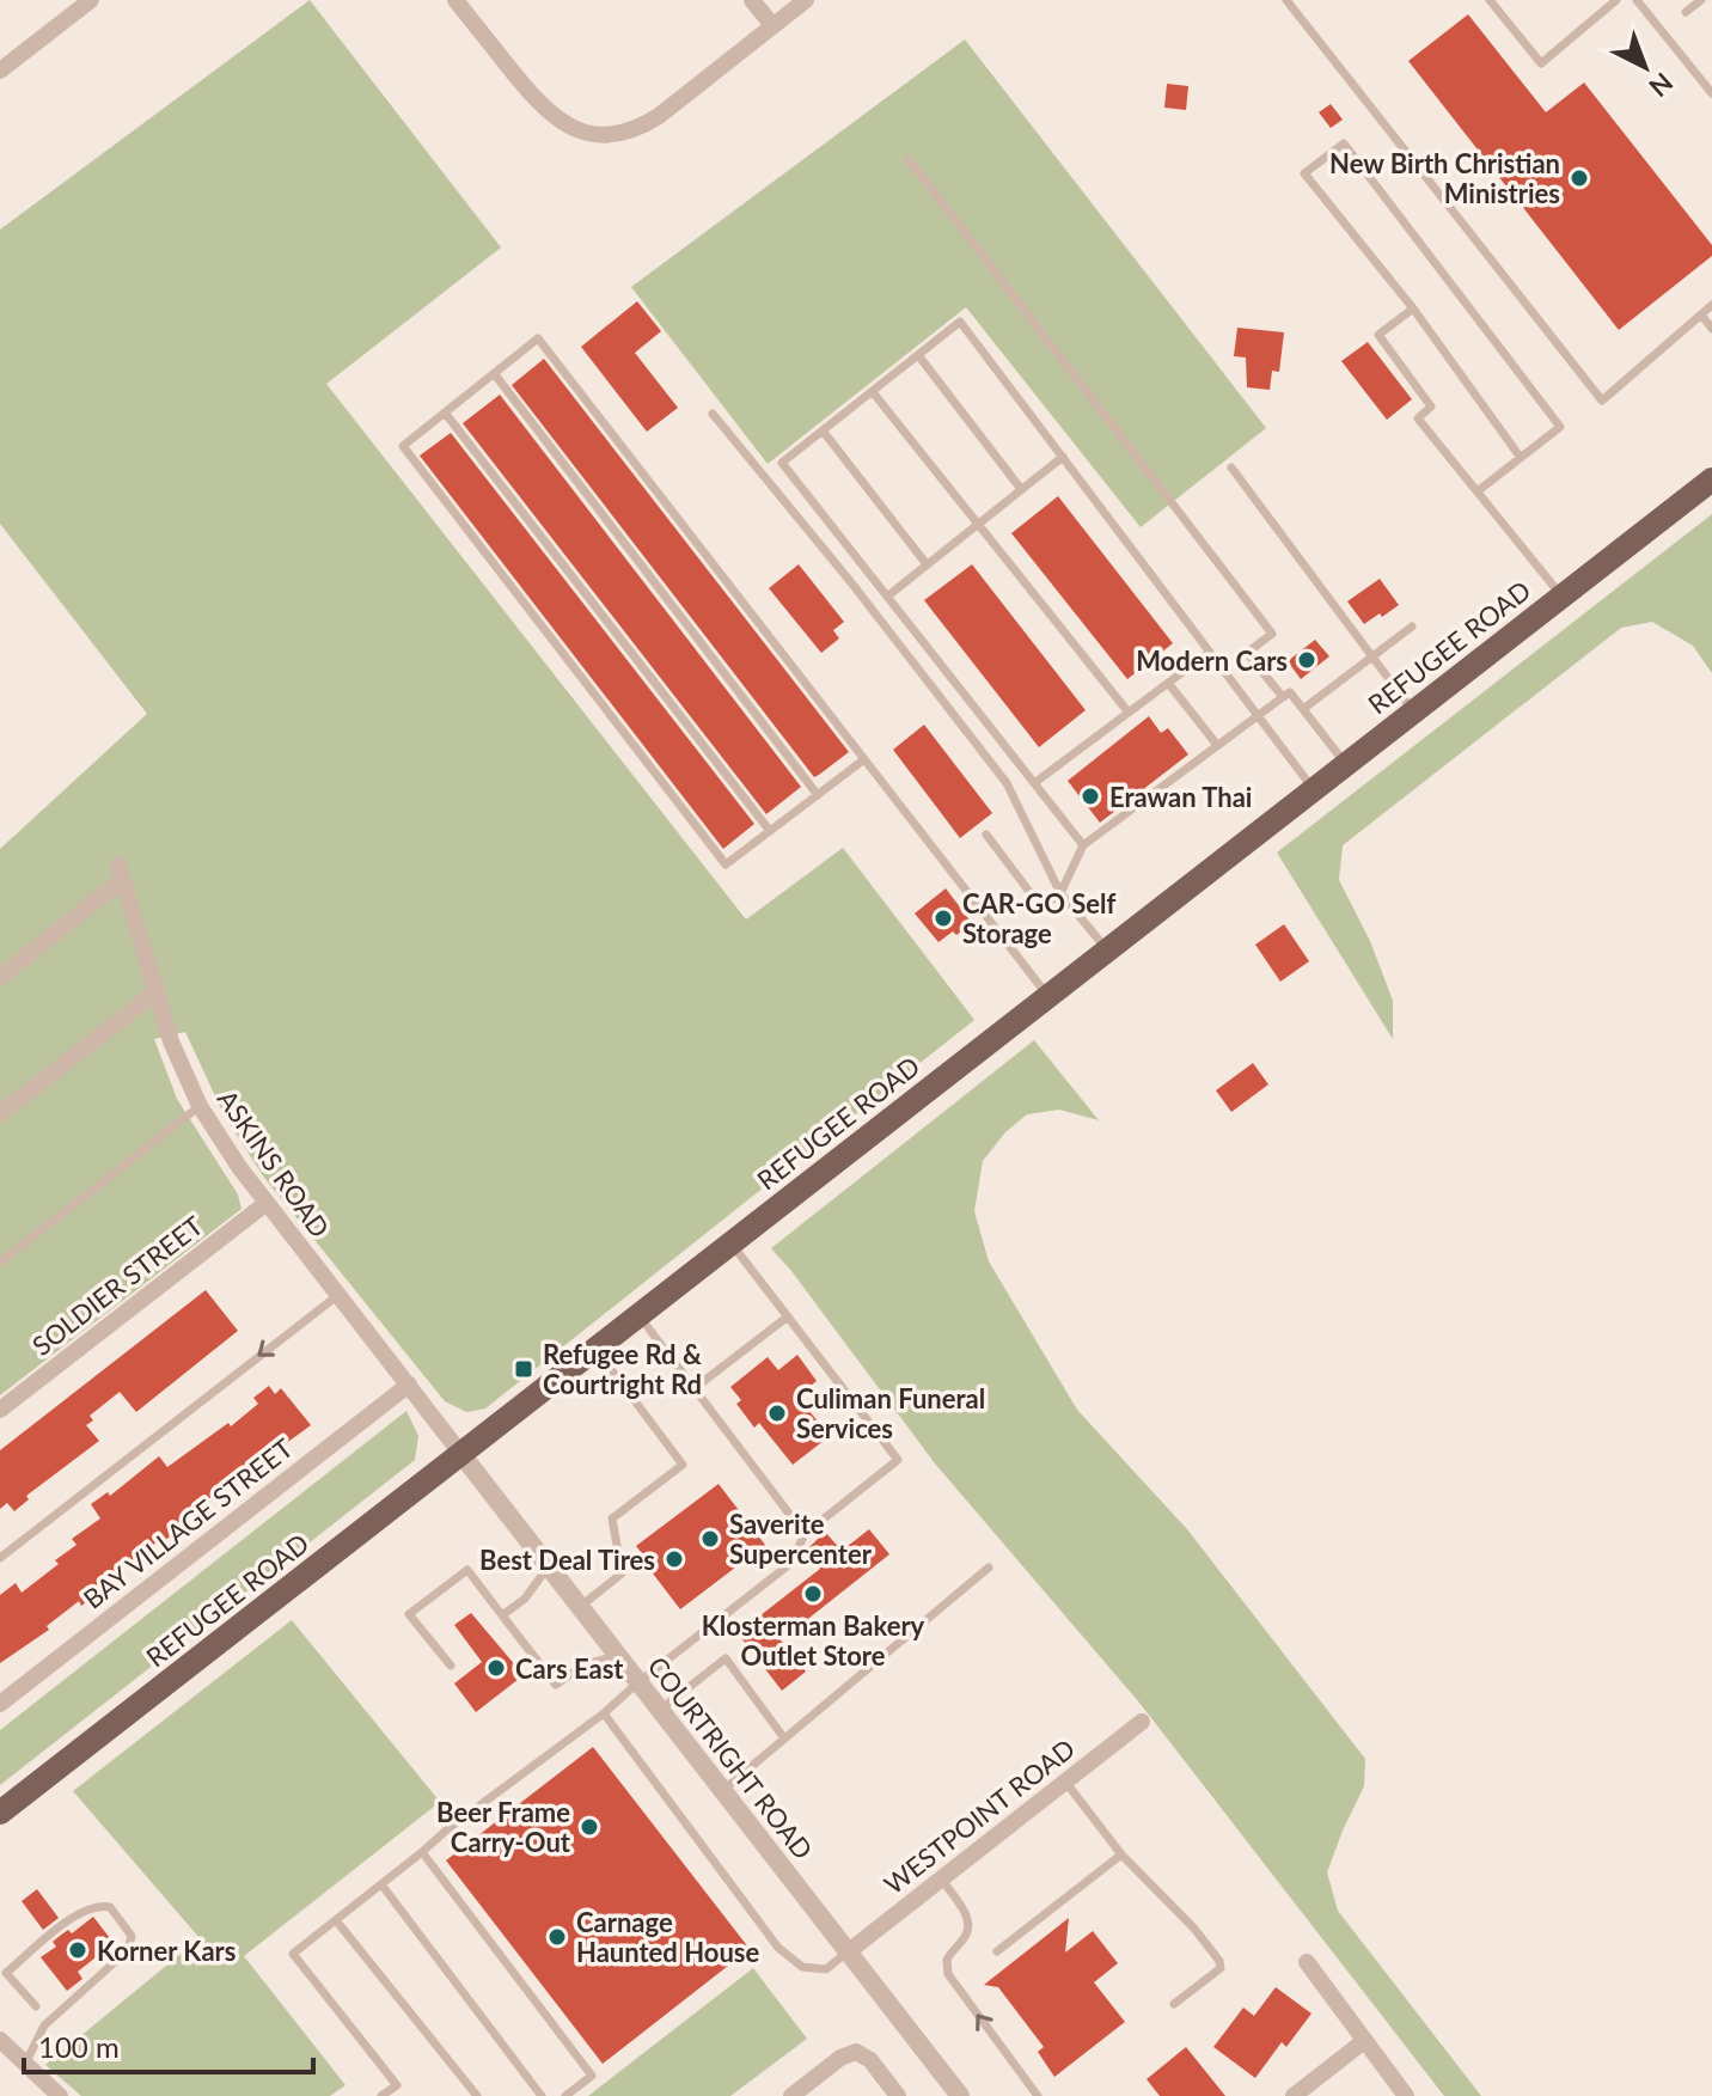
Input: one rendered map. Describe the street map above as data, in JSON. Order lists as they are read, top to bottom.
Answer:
{
  "streets": {
    "main road": ["REFUGEE ROAD"],
    "street": [
      "ASKINS ROAD",
      "SOLDIER STREET",
      "BAY VILLAGE STREET",
      "COURTRIGHT ROAD",
      "WESTPOINT ROAD"
    ]
  },
  "crossings": [
    ["REFUGEE ROAD", "ASKINS ROAD"],
    ["REFUGEE ROAD", "COURTRIGHT ROAD"],
    ["ASKINS ROAD", "SOLDIER STREET"],
    ["ASKINS ROAD", "BAY VILLAGE STREET"],
    ["ASKINS ROAD", "COURTRIGHT ROAD"],
    ["COURTRIGHT ROAD", "WESTPOINT ROAD"]
  ],
  "places": {
    "other": [
      "New Birth Christian Ministries",
      "Modern Cars",
      "Erawan Thai",
      "CAR-GO Self Storage",
      "Culiman Funeral Services",
      "Saverite Supercenter",
      "Best Deal Tires",
      "Klosterman Bakery Outlet Store",
      "Cars East",
      "Beer Frame Carry-Out",
      "Carnage Haunted House",
      "Korner Kars"
    ],
    "transit": ["Refugee Rd & Courtright Rd"]
  },
  "scale_bar": "100 m",
  "north": "bottom right"
}
